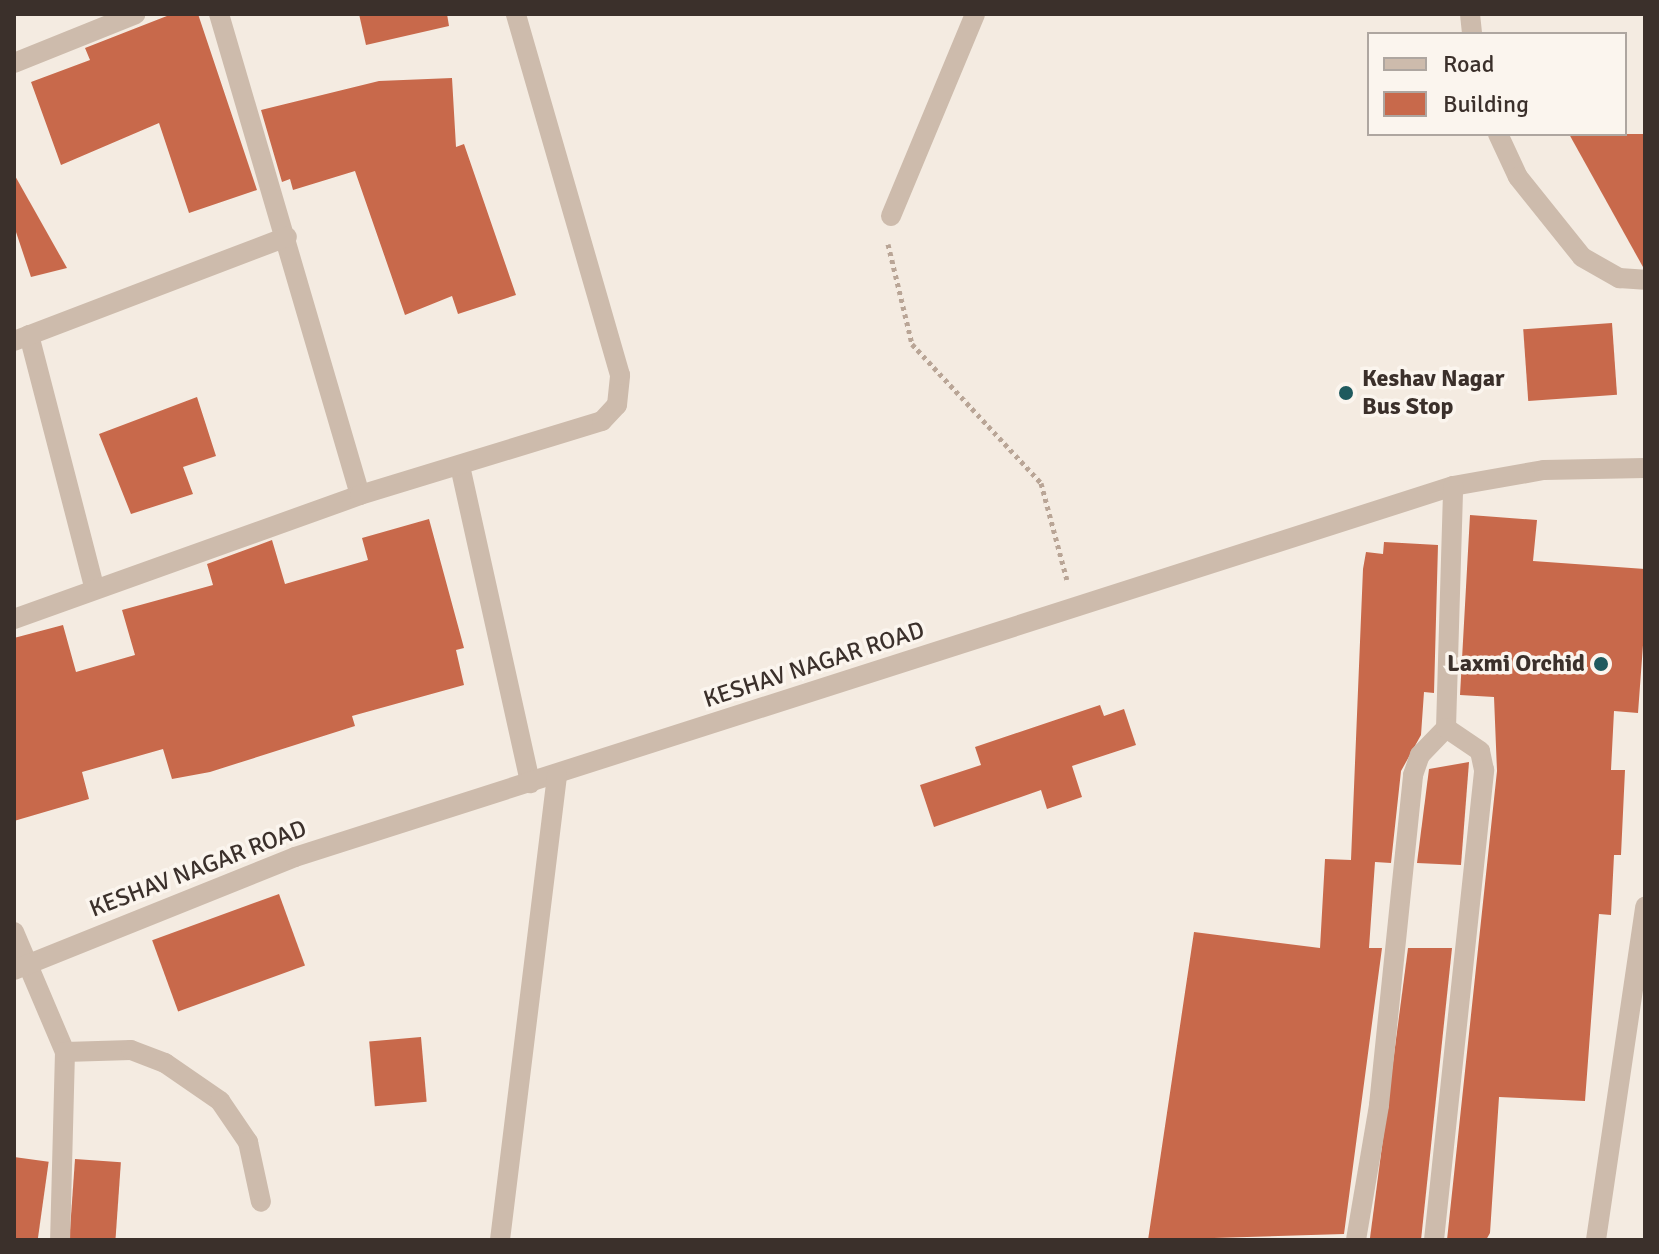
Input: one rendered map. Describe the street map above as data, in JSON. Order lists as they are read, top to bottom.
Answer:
{
  "streets": {
    "street": ["KESHAV NAGAR ROAD"]
  },
  "places": ["Keshav Nagar Bus Stop", "Laxmi Orchid"],
  "legend": ["Road", "Building"]
}
